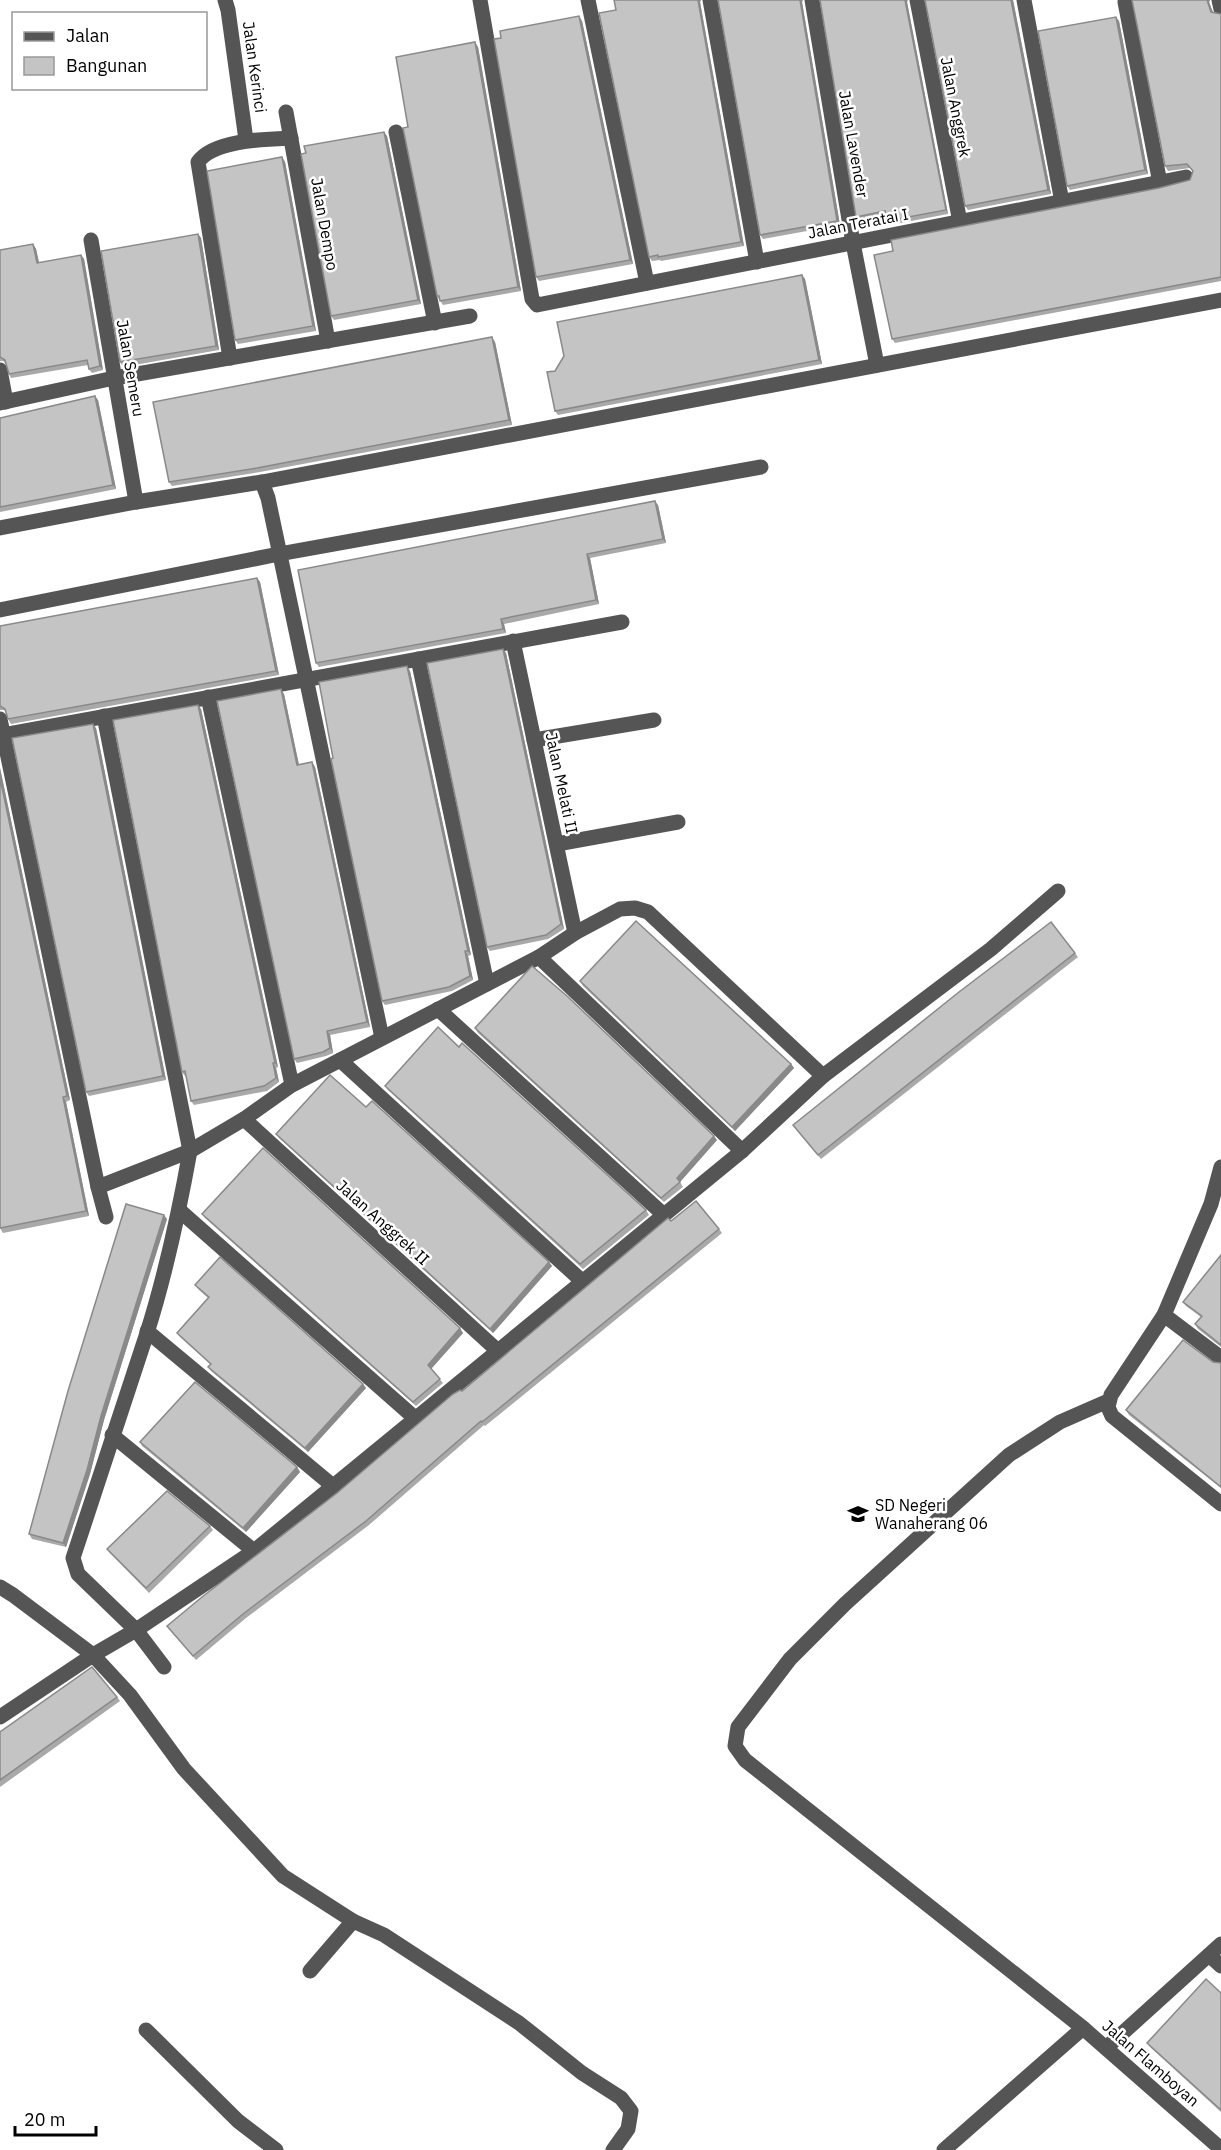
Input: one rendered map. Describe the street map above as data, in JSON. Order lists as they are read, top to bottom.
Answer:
{
  "streets": {
    "street": [
      "Jalan Kerinci",
      "Jalan Anggrek",
      "Jalan Lavender",
      "Jalan Teratai I",
      "Jalan Dempo",
      "Jalan Semeru",
      "Jalan Melati II",
      "Jalan Anggrek II",
      "Jalan Flamboyan"
    ]
  },
  "crossings": [
    ["Jalan Anggrek", "Jalan Teratai I"],
    ["Jalan Lavender", "Jalan Teratai I"]
  ],
  "places": {
    "school or university": ["SD Negeri Wanaherang 06"]
  },
  "legend": ["Jalan", "Bangunan"],
  "scale_bar": "20 m"
}
